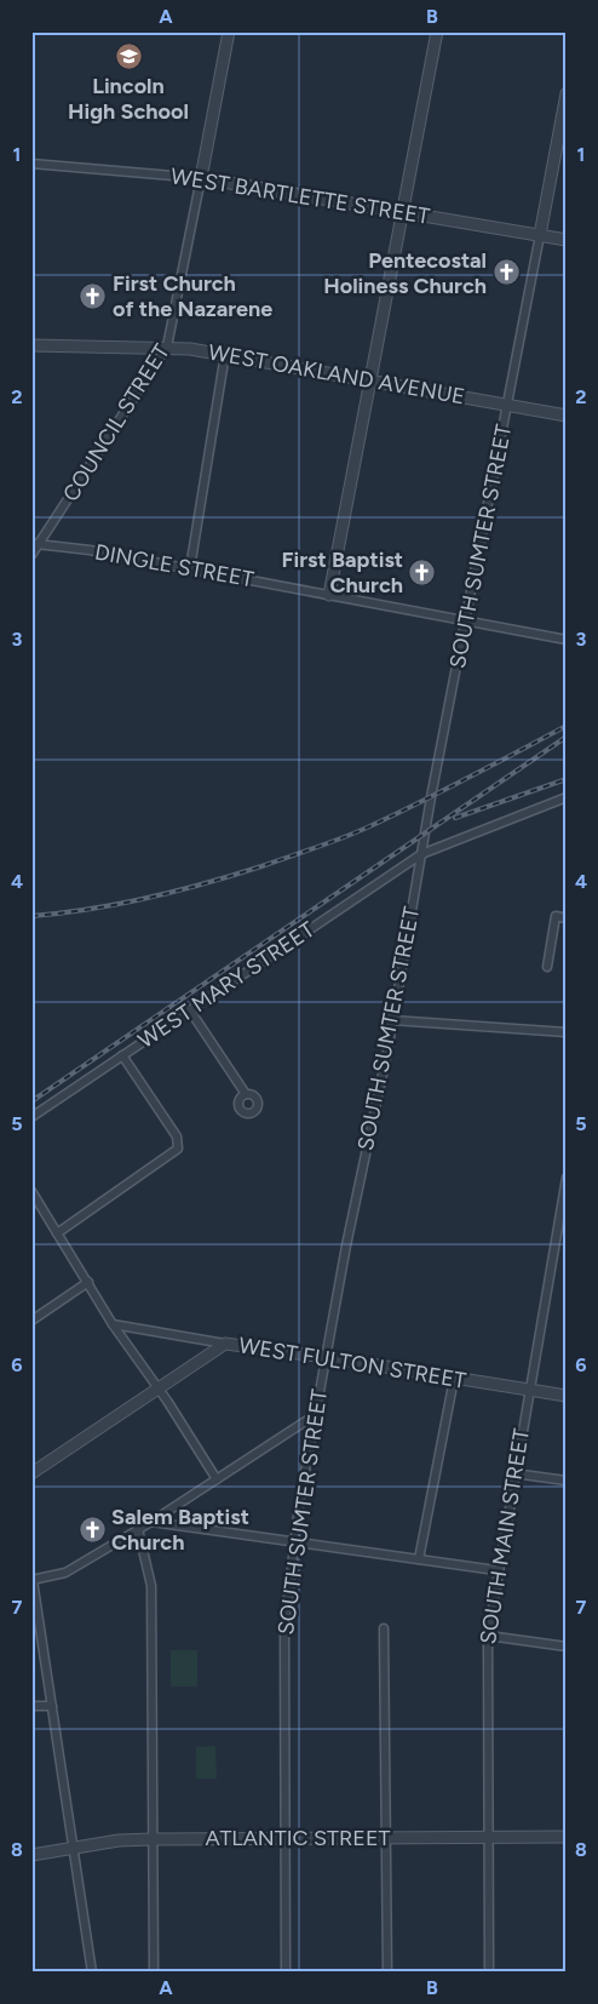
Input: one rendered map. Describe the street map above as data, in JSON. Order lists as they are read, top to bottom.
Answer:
{
  "streets": {
    "street": [
      "WEST BARTLETTE STREET",
      "WEST OAKLAND AVENUE",
      "COUNCIL STREET",
      "SOUTH SUMTER STREET",
      "DINGLE STREET",
      "WEST MARY STREET",
      "WEST FULTON STREET",
      "SOUTH MAIN STREET",
      "ATLANTIC STREET"
    ]
  },
  "crossings": [
    ["WEST BARTLETTE STREET", "COUNCIL STREET"],
    ["WEST BARTLETTE STREET", "SOUTH SUMTER STREET"],
    ["WEST OAKLAND AVENUE", "COUNCIL STREET"],
    ["WEST OAKLAND AVENUE", "SOUTH SUMTER STREET"],
    ["COUNCIL STREET", "DINGLE STREET"],
    ["SOUTH SUMTER STREET", "DINGLE STREET"],
    ["SOUTH SUMTER STREET", "WEST MARY STREET"],
    ["SOUTH SUMTER STREET", "WEST FULTON STREET"],
    ["SOUTH SUMTER STREET", "ATLANTIC STREET"],
    ["WEST FULTON STREET", "SOUTH MAIN STREET"],
    ["SOUTH MAIN STREET", "ATLANTIC STREET"]
  ],
  "places": {
    "school or university": ["Lincoln High School"],
    "church": [
      "Pentecostal Holiness Church",
      "First Church of the Nazarene",
      "First Baptist Church",
      "Salem Baptist Church"
    ]
  },
  "grid": {
    "columns": ["A", "B"],
    "rows": [
      "1",
      "2",
      "3",
      "4",
      "5",
      "6",
      "7",
      "8"
    ]
  }
}
